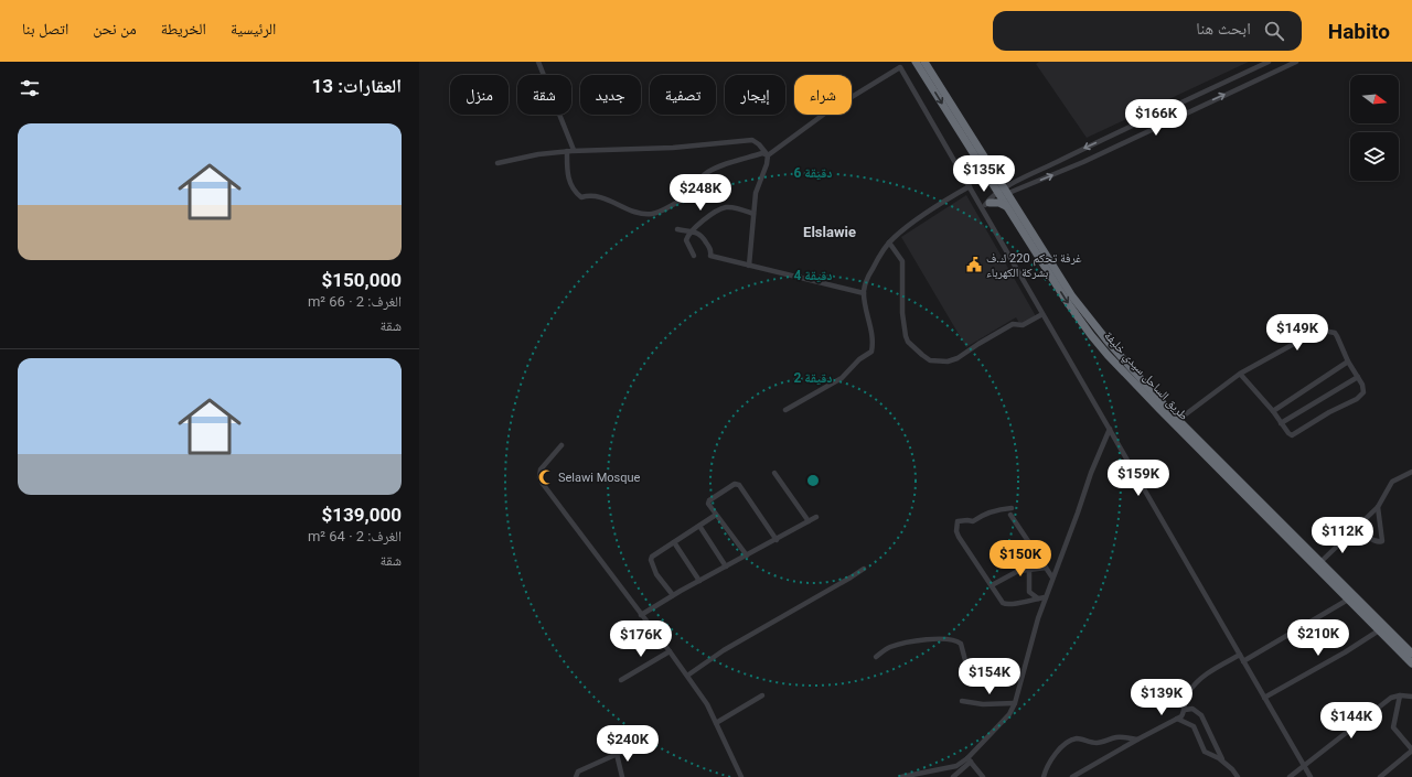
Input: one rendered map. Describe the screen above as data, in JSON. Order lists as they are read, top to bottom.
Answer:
{
  "streets": {
    "highway": ["طريق الساحل سيدي خليفة"]
  },
  "districts": ["Elslawie"],
  "places": {
    "public building": ["غرفة تحكم 220 ك.ف بشركة الكهرباء"],
    "mosque": ["Selawi Mosque"]
  },
  "north": "right",
  "page": {
    "header": "Habito",
    "search": "ابحث هنا",
    "nav": [
      "الرئيسية",
      "الخريطة",
      "من نحن",
      "اتصل بنا"
    ],
    "heading": "العقارات: 13",
    "chip": [
      "شراء",
      "إيجار",
      "تصفية",
      "جديد",
      "شقة",
      "منزل"
    ],
    "price": [
      "$166K",
      "$135K",
      "$248K",
      "$149K",
      "$159K",
      "$112K",
      "$150K",
      "$210K",
      "$176K",
      "$154K",
      "$139K",
      "$144K",
      "$240K"
    ],
    "list": [
      {
        "name": "$150,000",
        "note": "الغرف: 2 · 66 m² · شقة"
      },
      {
        "name": "$139,000",
        "note": "الغرف: 2 · 64 m² · شقة"
      }
    ]
  },
  "rings": ["6 دقيقة", "4 دقيقة", "2 دقيقة"]
}
